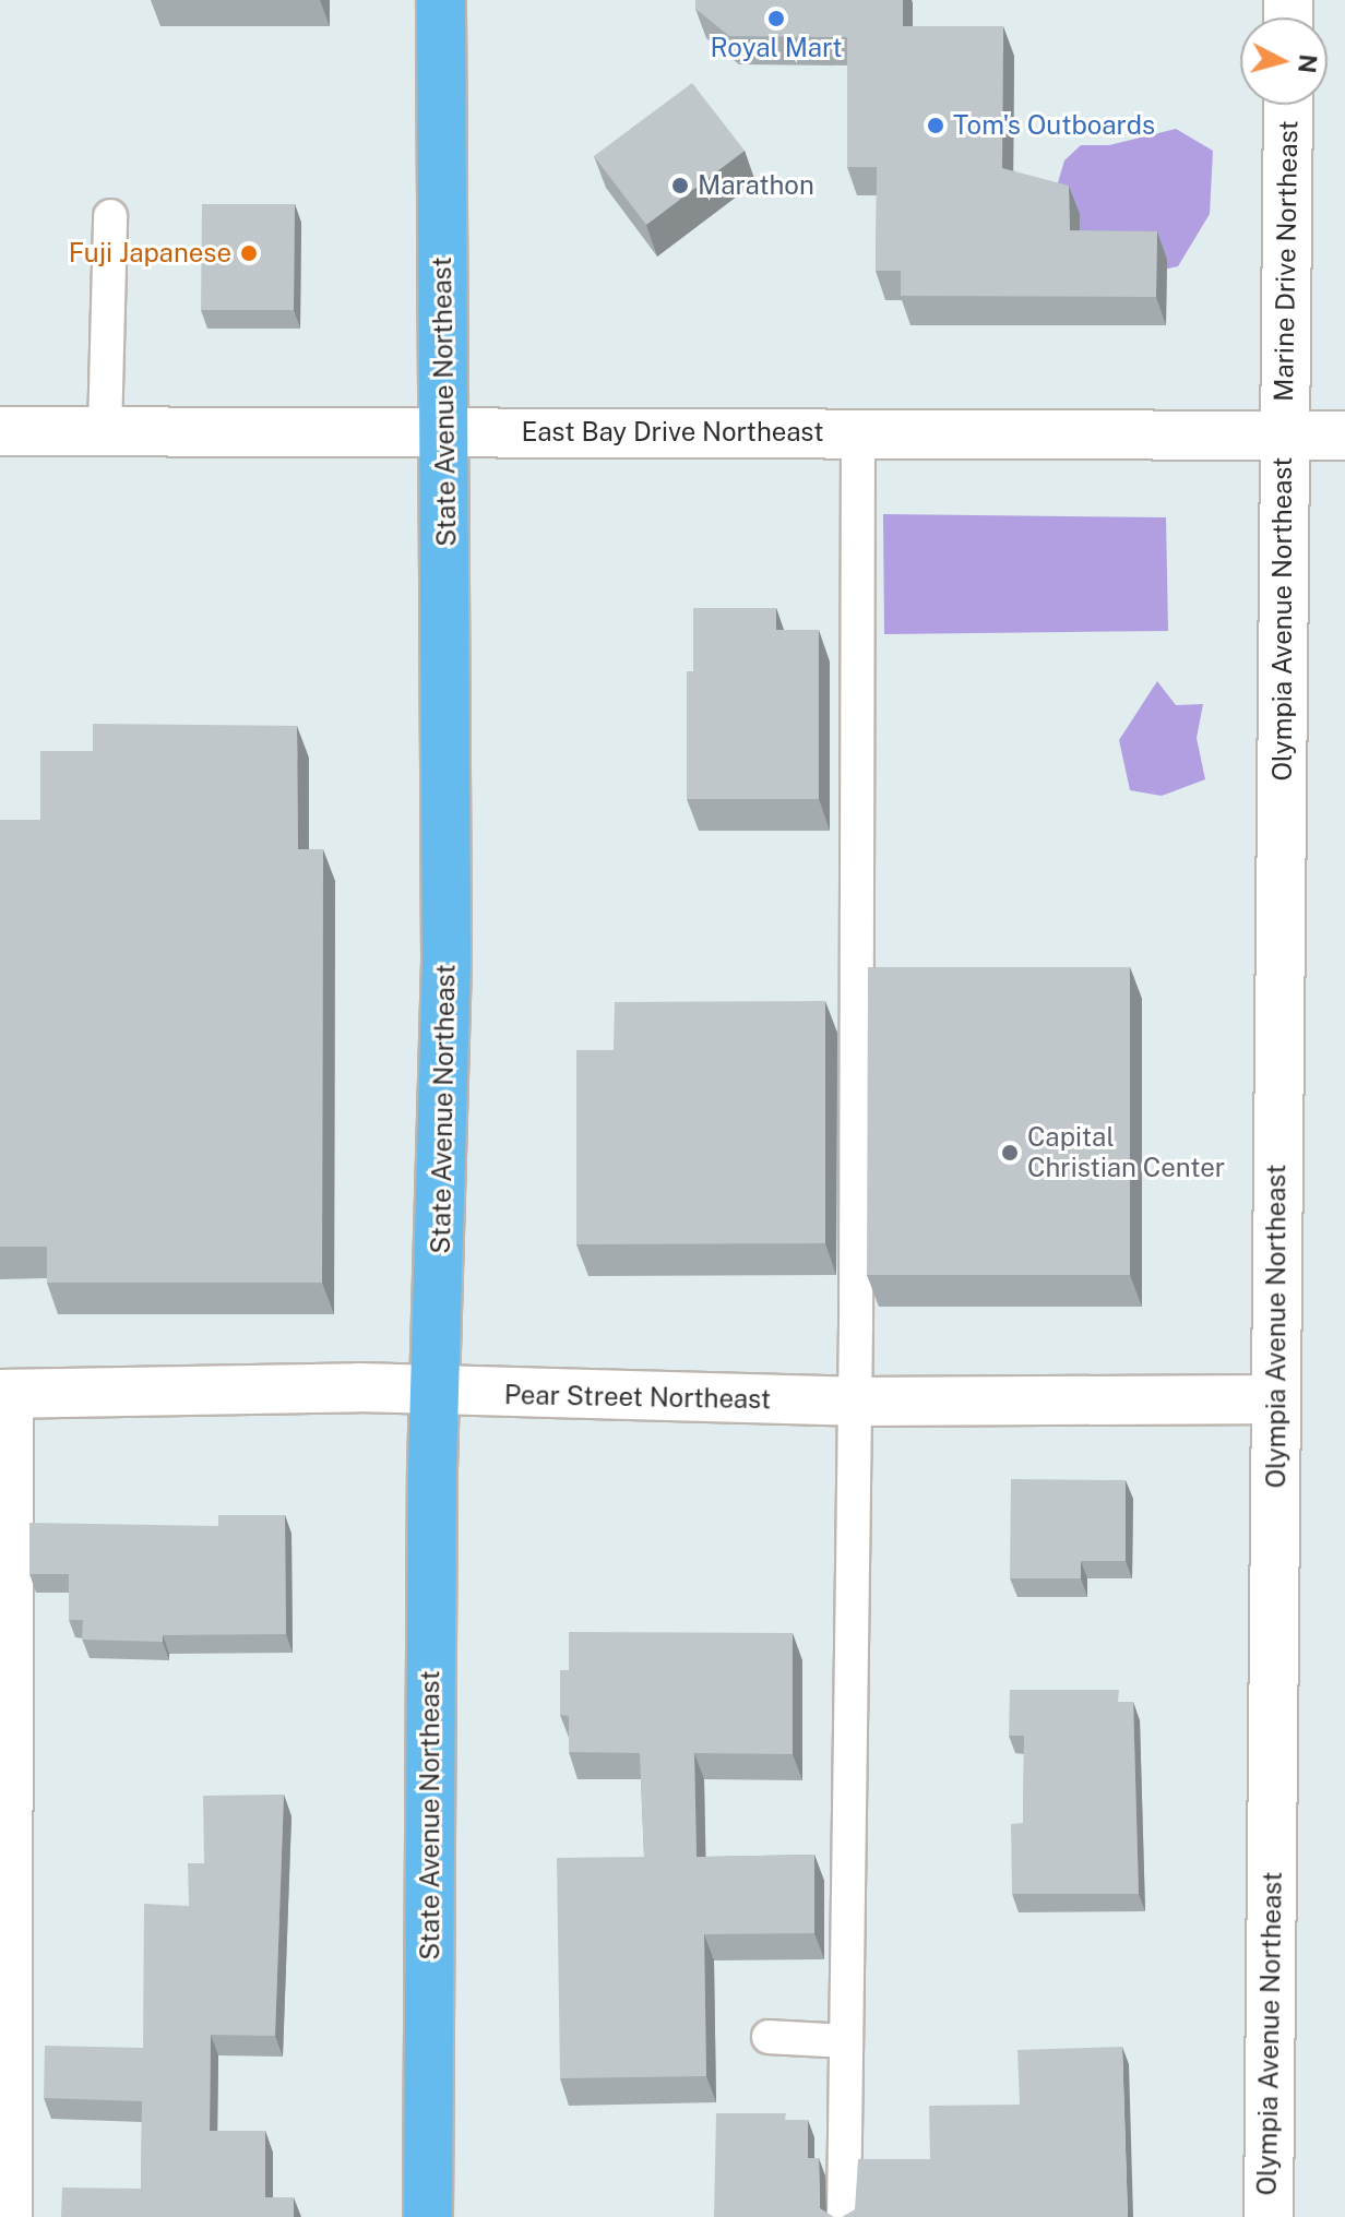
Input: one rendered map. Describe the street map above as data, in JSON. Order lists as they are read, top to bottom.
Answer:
{
  "streets": {
    "main road": ["State Avenue Northeast"],
    "street": [
      "Marine Drive Northeast",
      "East Bay Drive Northeast",
      "Olympia Avenue Northeast",
      "Pear Street Northeast"
    ]
  },
  "crossings": [
    ["Marine Drive Northeast", "East Bay Drive Northeast"],
    ["Marine Drive Northeast", "Olympia Avenue Northeast"],
    ["State Avenue Northeast", "East Bay Drive Northeast"],
    ["State Avenue Northeast", "Pear Street Northeast"],
    ["East Bay Drive Northeast", "Olympia Avenue Northeast"],
    ["Olympia Avenue Northeast", "Pear Street Northeast"]
  ],
  "places": [
    "Royal Mart",
    "Tom's Outboards",
    "Marathon",
    "Fuji Japanese",
    "Capital Christian Center"
  ],
  "north": "right"
}
